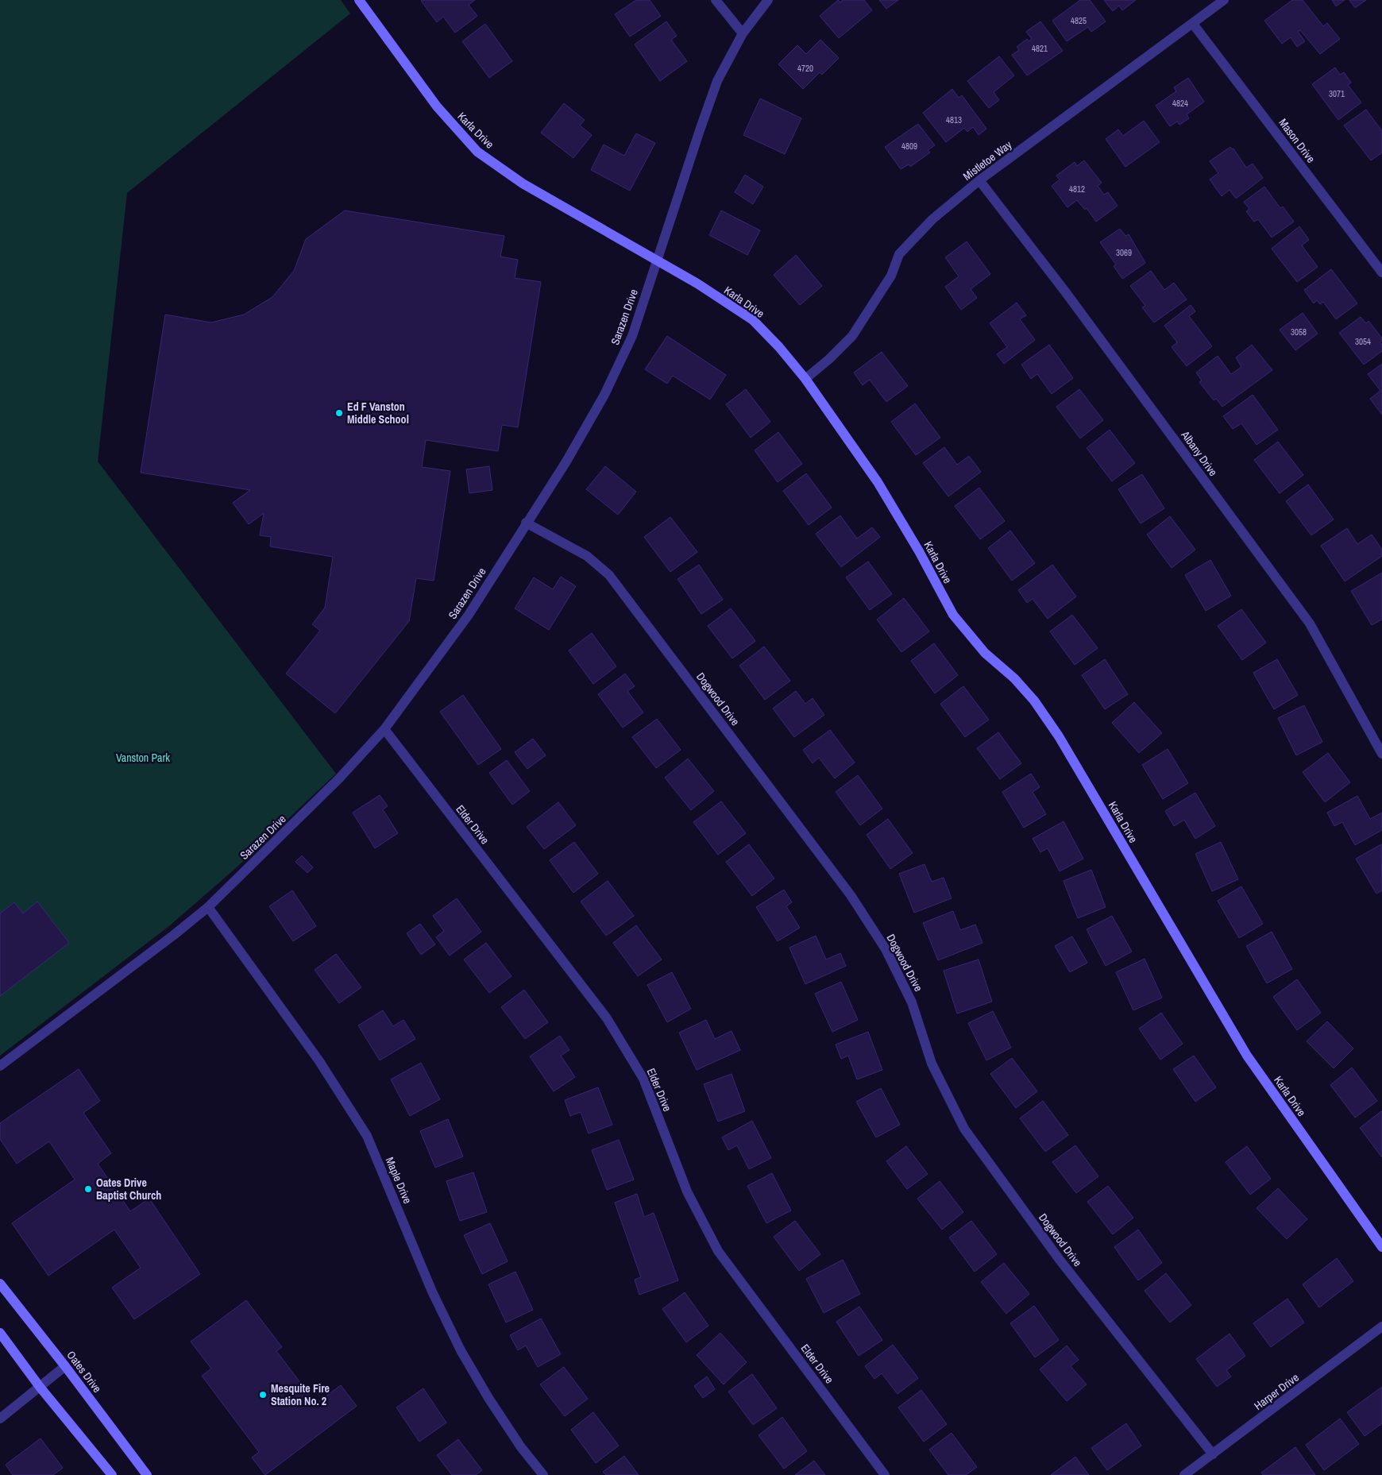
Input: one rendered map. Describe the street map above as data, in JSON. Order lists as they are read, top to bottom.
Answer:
{
  "streets": {
    "street": [
      "Karla Drive",
      "Mason Drive",
      "Mistletoe Way",
      "Sarazen Drive",
      "Albany Drive",
      "Dogwood Drive",
      "Elder Drive",
      "Maple Drive",
      "Oates Drive",
      "Harper Drive"
    ]
  },
  "crossings": [
    ["Karla Drive", "Mistletoe Way"],
    ["Karla Drive", "Sarazen Drive"],
    ["Mason Drive", "Mistletoe Way"],
    ["Mistletoe Way", "Albany Drive"],
    ["Sarazen Drive", "Dogwood Drive"],
    ["Sarazen Drive", "Elder Drive"],
    ["Sarazen Drive", "Maple Drive"],
    ["Dogwood Drive", "Harper Drive"]
  ],
  "parks": ["Vanston Park"],
  "places": ["Ed F Vanston Middle School", "Oates Drive Baptist Church", "Mesquite Fire Station No. 2"],
  "house_numbers": [
    "4825",
    "4821",
    "4720",
    "3071",
    "4824",
    "4813",
    "4809",
    "4812",
    "3069",
    "3058",
    "3054"
  ]
}
